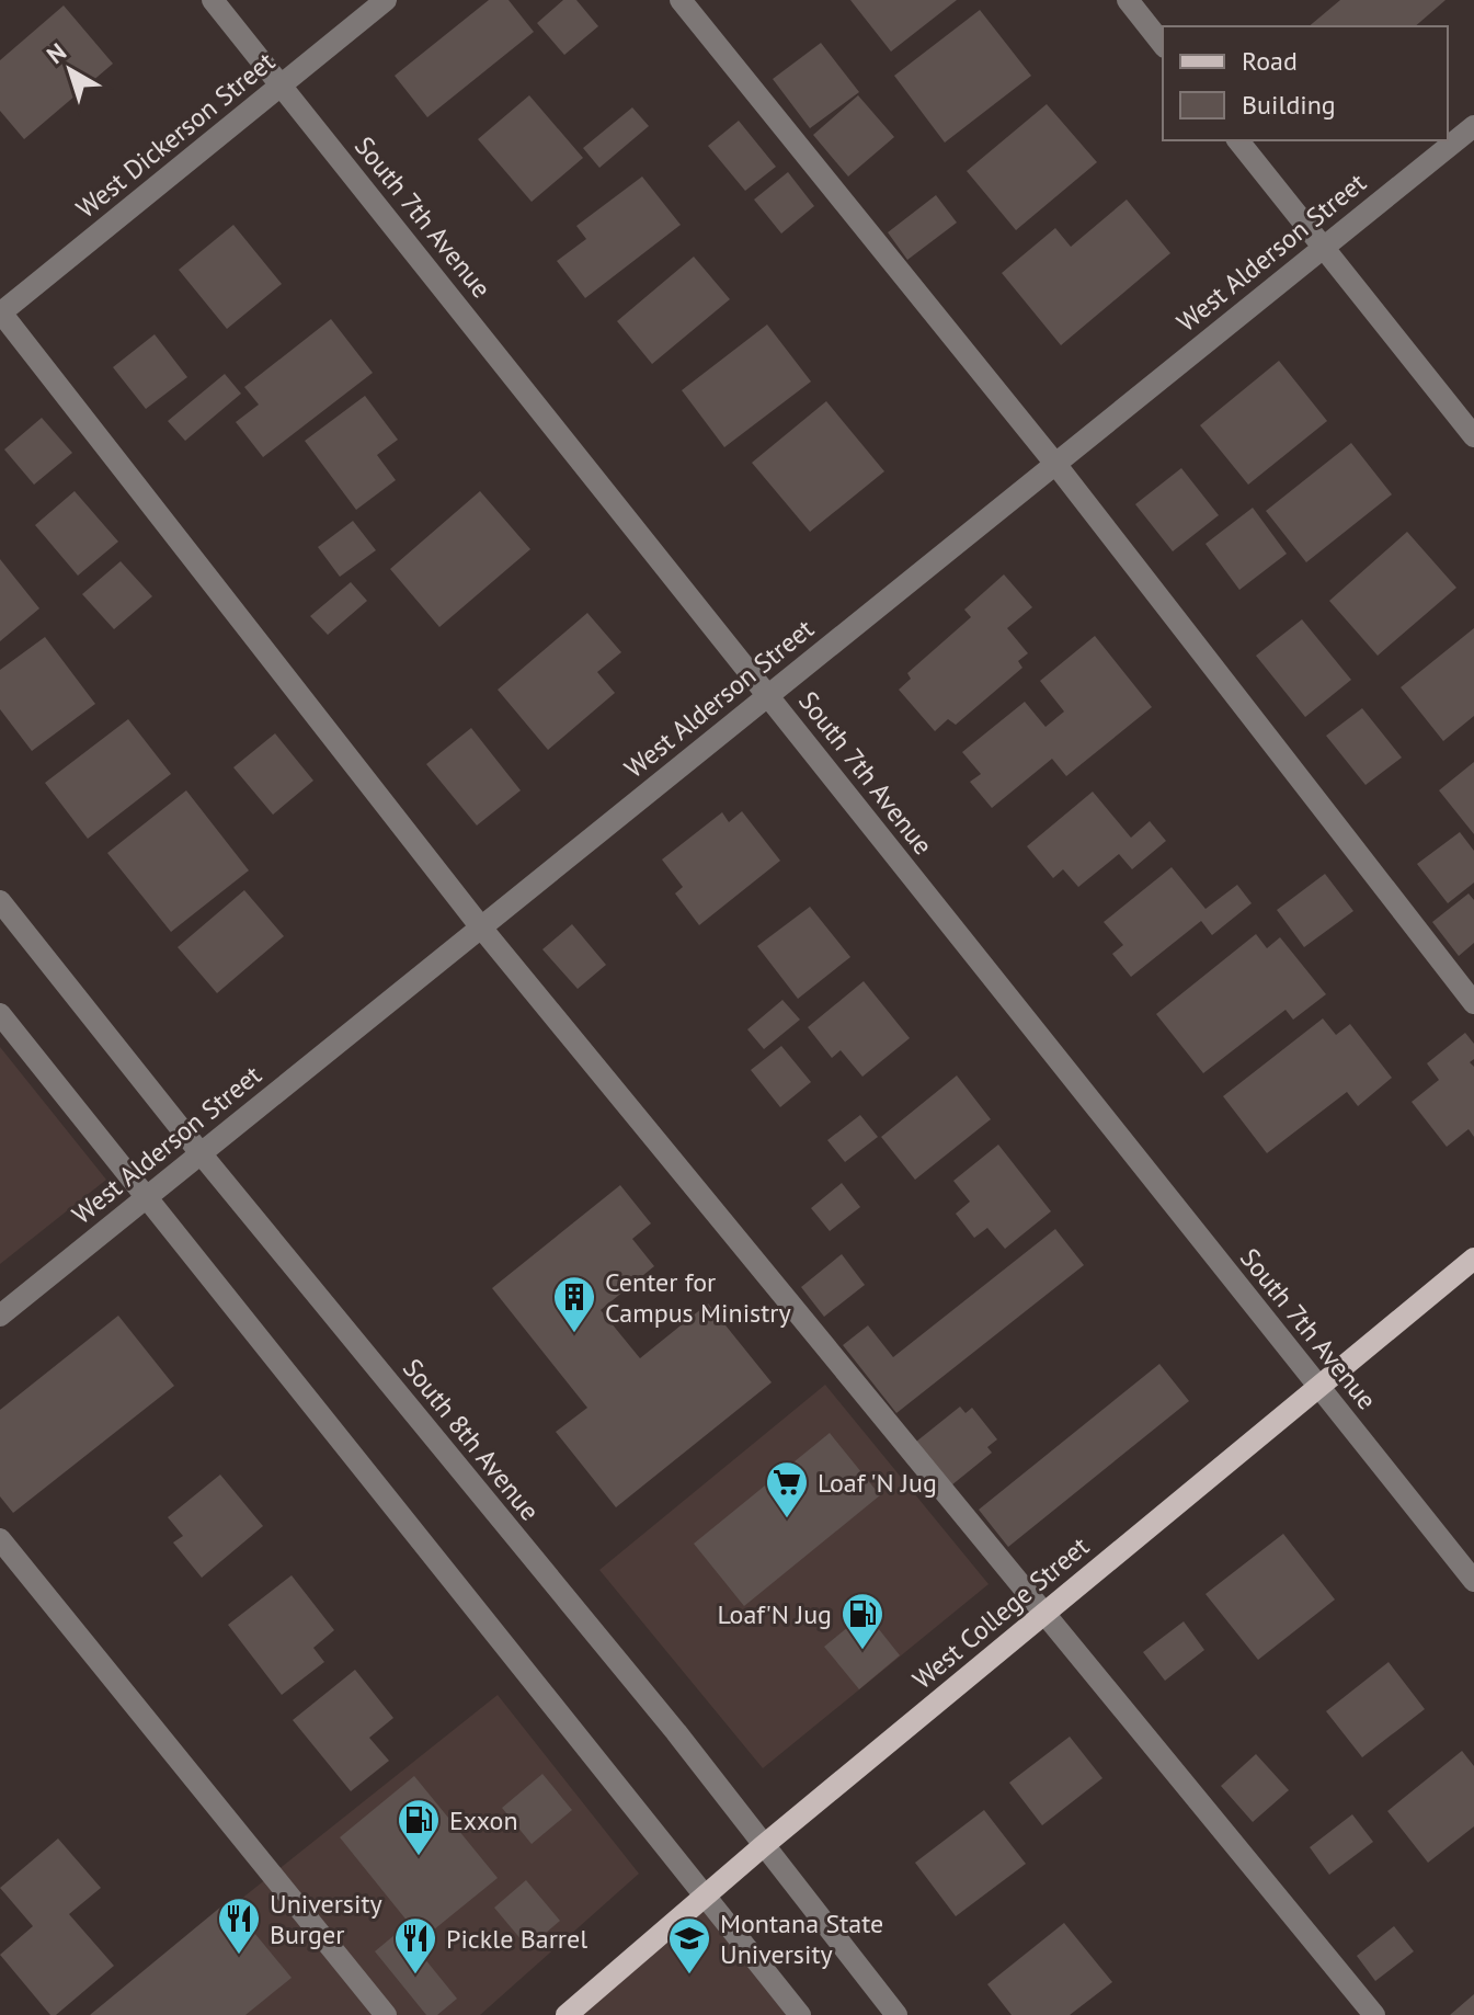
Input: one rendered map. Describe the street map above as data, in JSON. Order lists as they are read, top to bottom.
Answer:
{
  "streets": {
    "main road": ["West College Street"],
    "street": [
      "West Dickerson Street",
      "South 7th Avenue",
      "West Alderson Street",
      "South 8th Avenue"
    ]
  },
  "crossings": [
    ["West Dickerson Street", "South 7th Avenue"],
    ["South 7th Avenue", "West Alderson Street"],
    ["South 7th Avenue", "West College Street"],
    ["West Alderson Street", "South 8th Avenue"],
    ["South 8th Avenue", "West College Street"]
  ],
  "places": {
    "building": ["Center for Campus Ministry"],
    "supermarket": ["Loaf 'N Jug"],
    "fuel station": ["Loaf'N Jug", "Exxon"],
    "restaurant": ["University Burger", "Pickle Barrel"],
    "school or university": ["Montana State University"]
  },
  "legend": ["Road", "Building"],
  "north": "top left"
}
